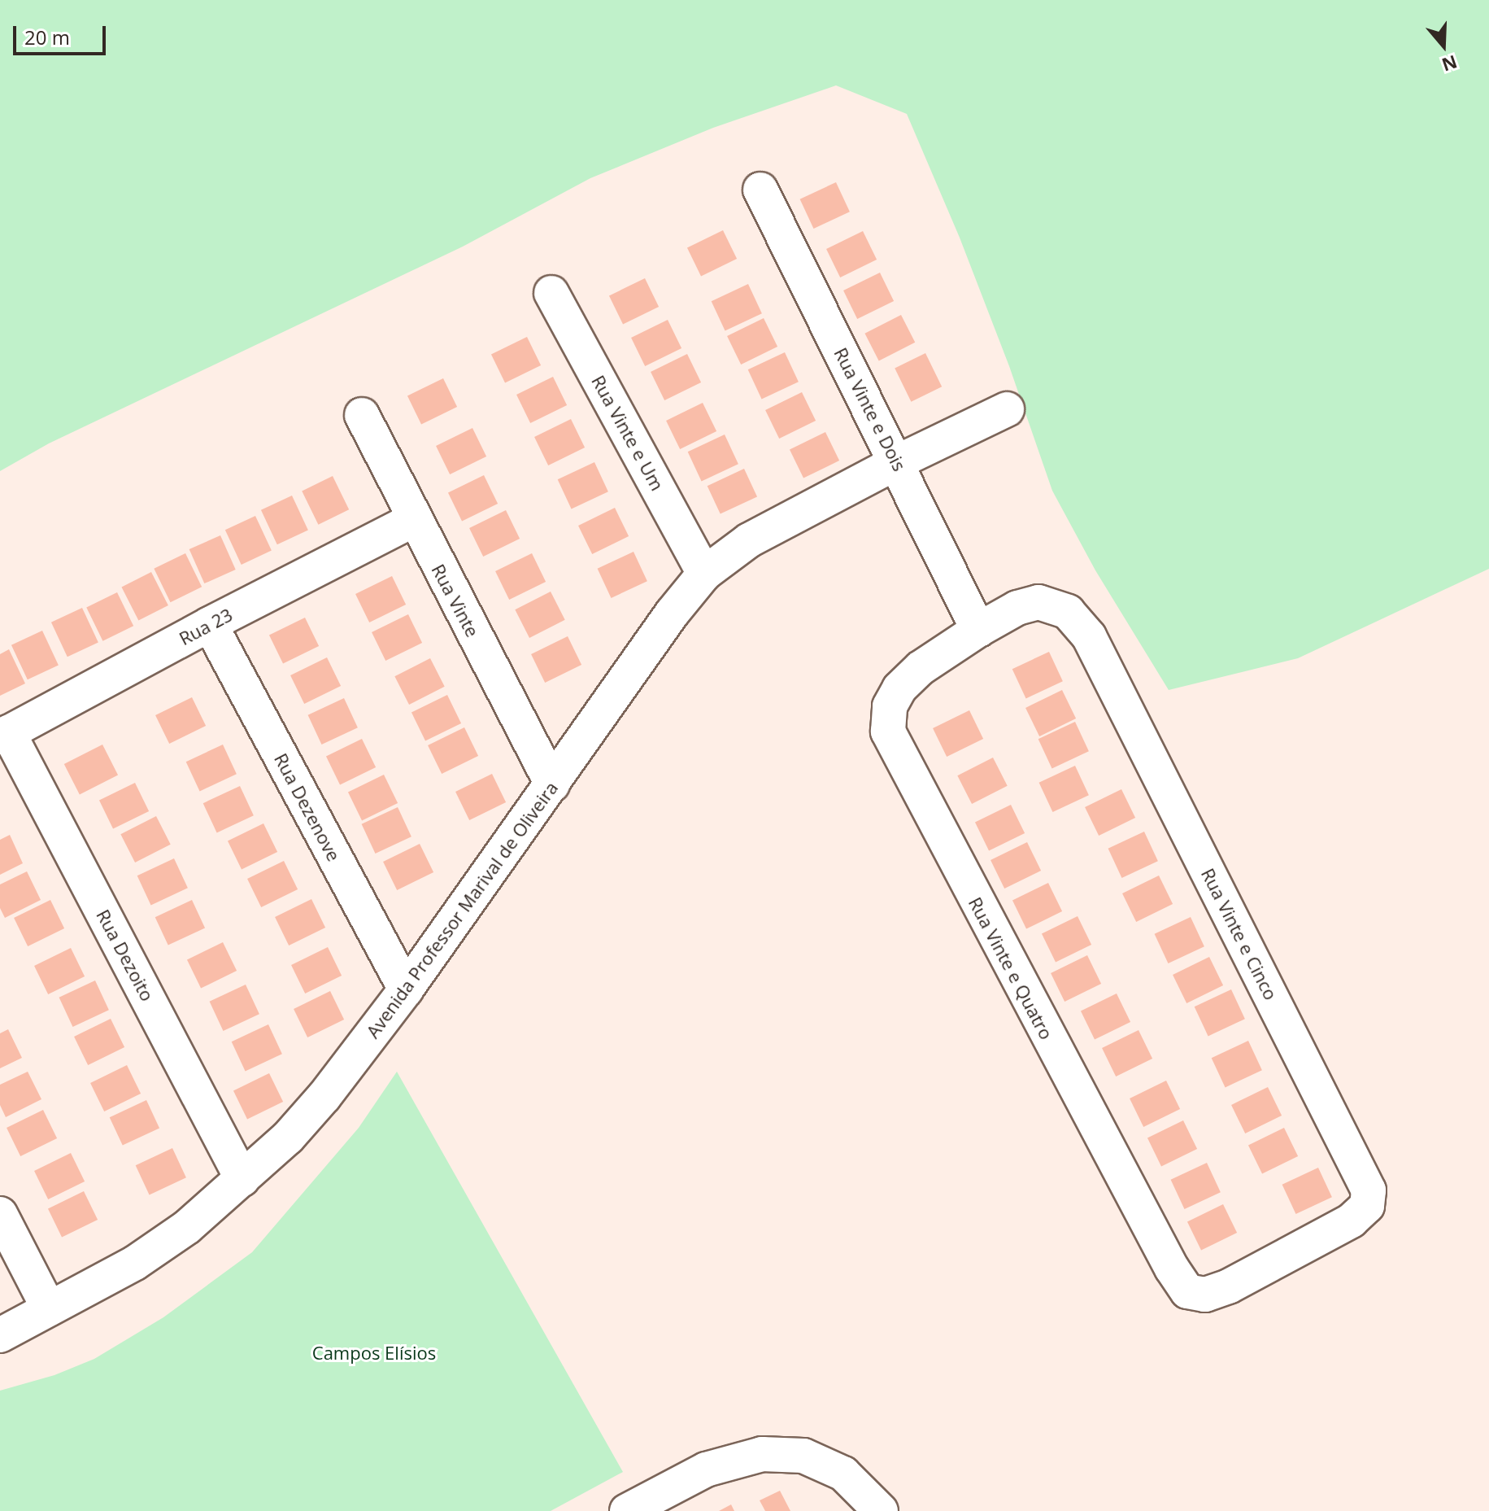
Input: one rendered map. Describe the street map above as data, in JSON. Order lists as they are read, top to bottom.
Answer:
{
  "streets": {
    "street": [
      "Rua Vinte e Dois",
      "Rua Vinte e Um",
      "Rua Vinte",
      "Rua 23",
      "Rua Dezenove",
      "Avenida Professor Marival de Oliveira",
      "Rua Vinte e Cinco",
      "Rua Dezoito",
      "Rua Vinte e Quatro"
    ]
  },
  "crossings": [
    ["Rua Vinte e Dois", "Avenida Professor Marival de Oliveira"],
    ["Rua Vinte e Dois", "Rua Vinte e Cinco"],
    ["Rua Vinte e Dois", "Rua Vinte e Quatro"],
    ["Rua Vinte e Um", "Avenida Professor Marival de Oliveira"],
    ["Rua Vinte", "Rua 23"],
    ["Rua Vinte", "Avenida Professor Marival de Oliveira"],
    ["Rua 23", "Rua Dezenove"],
    ["Rua 23", "Rua Dezoito"],
    ["Rua Dezenove", "Avenida Professor Marival de Oliveira"],
    ["Avenida Professor Marival de Oliveira", "Rua Dezoito"],
    ["Rua Vinte e Cinco", "Rua Vinte e Quatro"]
  ],
  "parks": ["Campos Elísios"],
  "scale_bar": "20 m",
  "north": "bottom"
}
